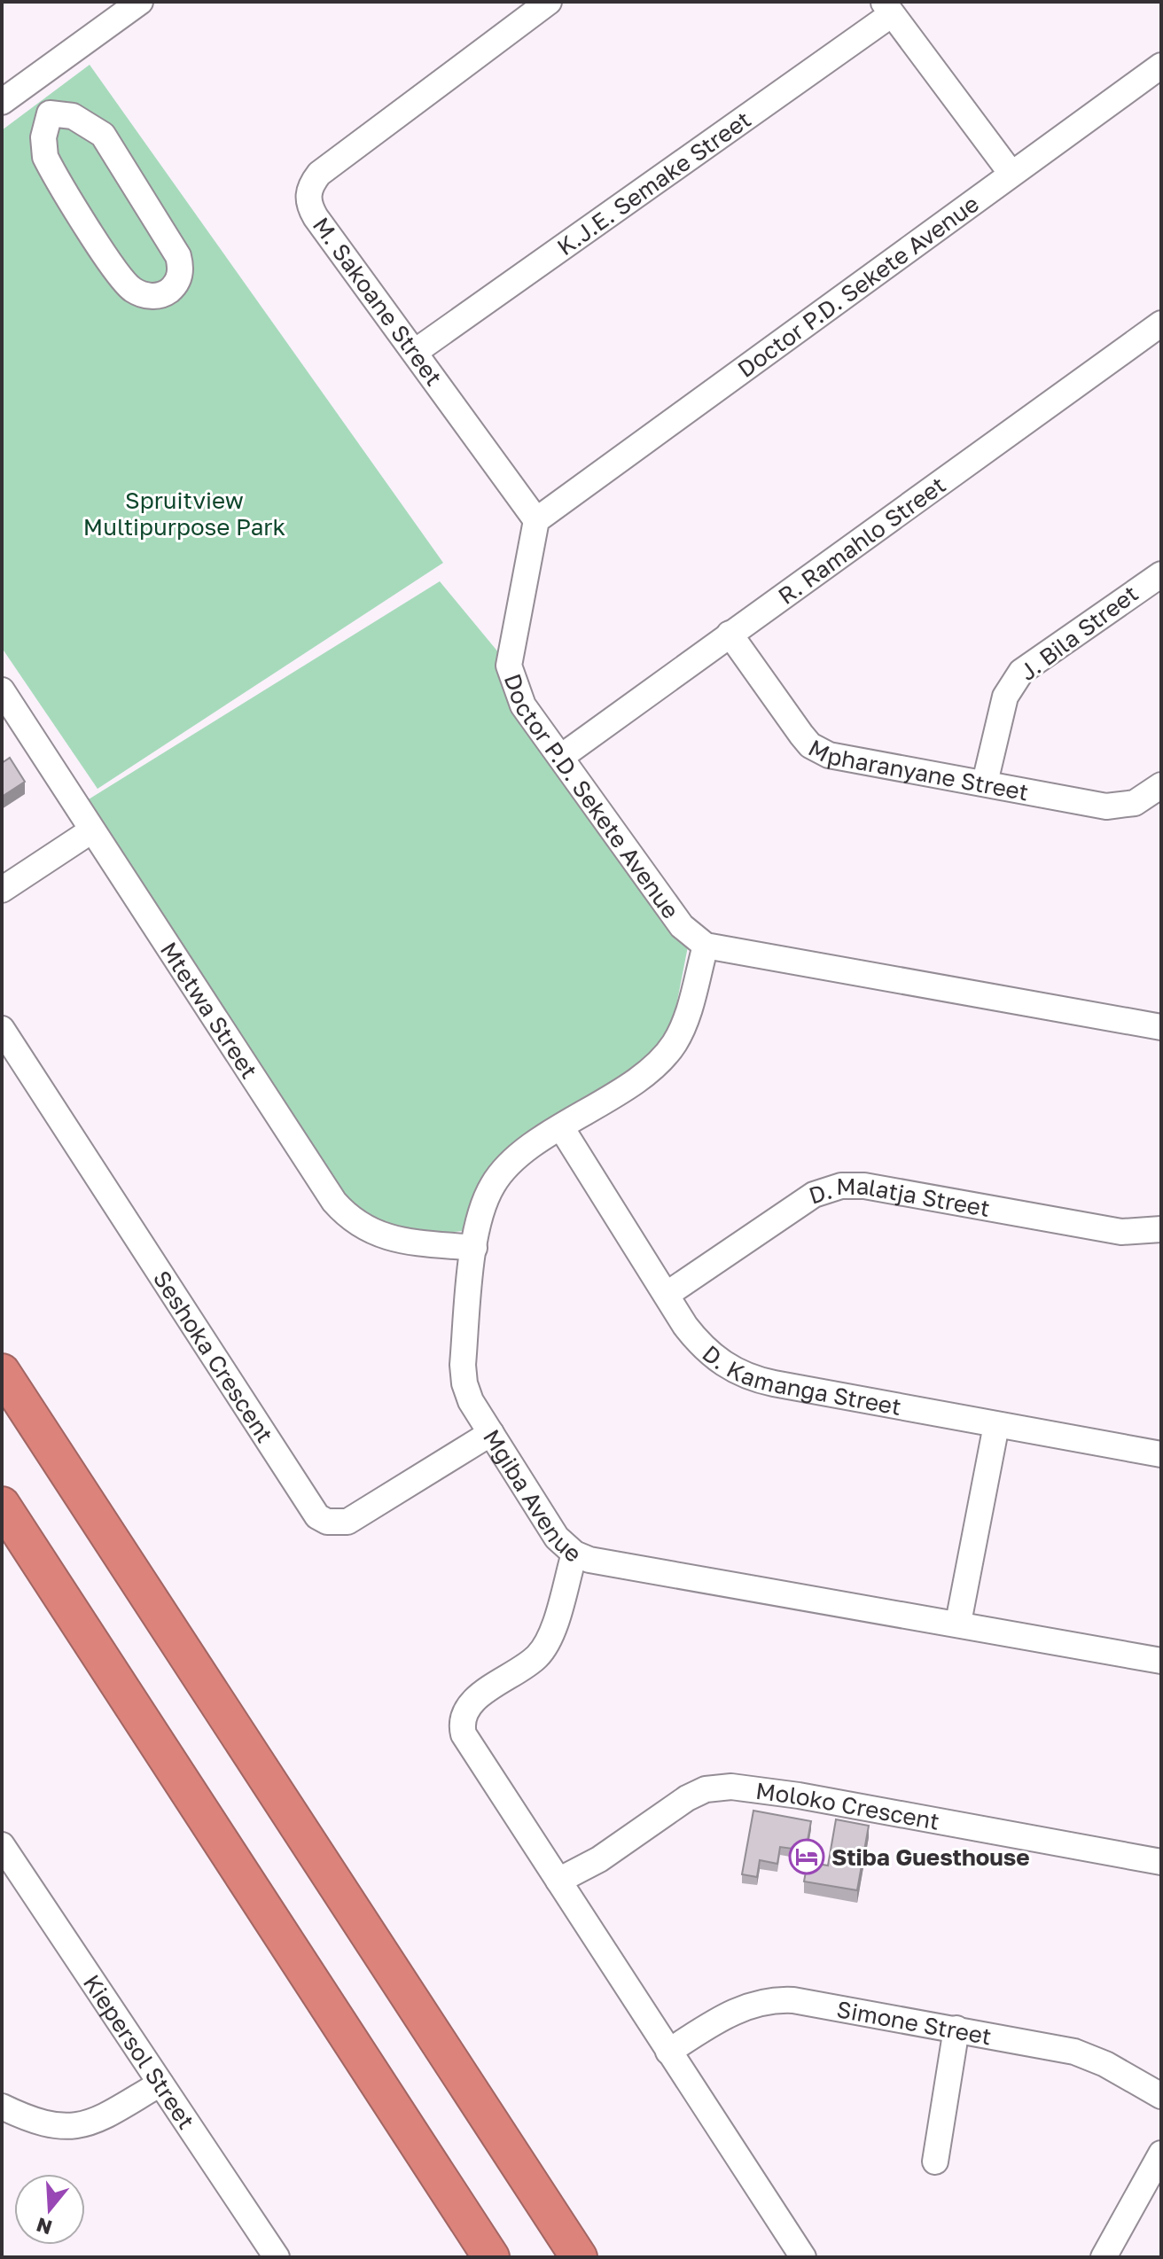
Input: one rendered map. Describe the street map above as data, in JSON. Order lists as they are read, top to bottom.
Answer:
{
  "streets": {
    "street": [
      "K.J.E. Semake Street",
      "Doctor P.D. Sekete Avenue",
      "M. Sakoane Street",
      "R. Ramahlo Street",
      "J. Bila Street",
      "Mpharanyane Street",
      "Mtetwa Street",
      "D. Malatja Street",
      "Seshoka Crescent",
      "D. Kamanga Street",
      "Mgiba Avenue",
      "Moloko Crescent",
      "Simone Street",
      "Kiepersol Street"
    ]
  },
  "crossings": [
    ["K.J.E. Semake Street", "M. Sakoane Street"],
    ["Doctor P.D. Sekete Avenue", "M. Sakoane Street"],
    ["Doctor P.D. Sekete Avenue", "R. Ramahlo Street"],
    ["Doctor P.D. Sekete Avenue", "Mgiba Avenue"],
    ["R. Ramahlo Street", "Mpharanyane Street"],
    ["J. Bila Street", "Mpharanyane Street"],
    ["Mtetwa Street", "Mgiba Avenue"],
    ["D. Malatja Street", "D. Kamanga Street"],
    ["Seshoka Crescent", "Mgiba Avenue"],
    ["D. Kamanga Street", "Mgiba Avenue"]
  ],
  "parks": ["Spruitview Multipurpose Park"],
  "places": {
    "hotel": ["Stiba Guesthouse"]
  },
  "north": "bottom"
}
